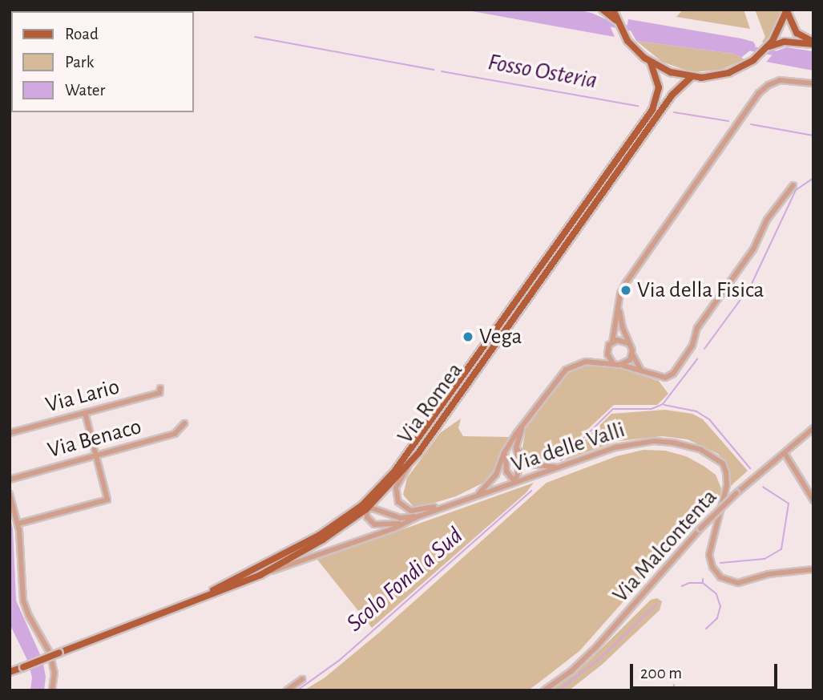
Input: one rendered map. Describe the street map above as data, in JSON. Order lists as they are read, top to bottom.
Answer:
{
  "streets": {
    "main road": ["Via Romea"],
    "street": [
      "Via Lario",
      "Via Benaco",
      "Via delle Valli",
      "Via Malcontenta"
    ]
  },
  "crossings": [
    ["Via Romea", "Via delle Valli"]
  ],
  "water": ["Fosso Osteria", "Scolo Fondi a Sud"],
  "places": ["Via della Fisica", "Vega"],
  "legend": ["Road", "Park", "Water"],
  "scale_bar": "200 m"
}
